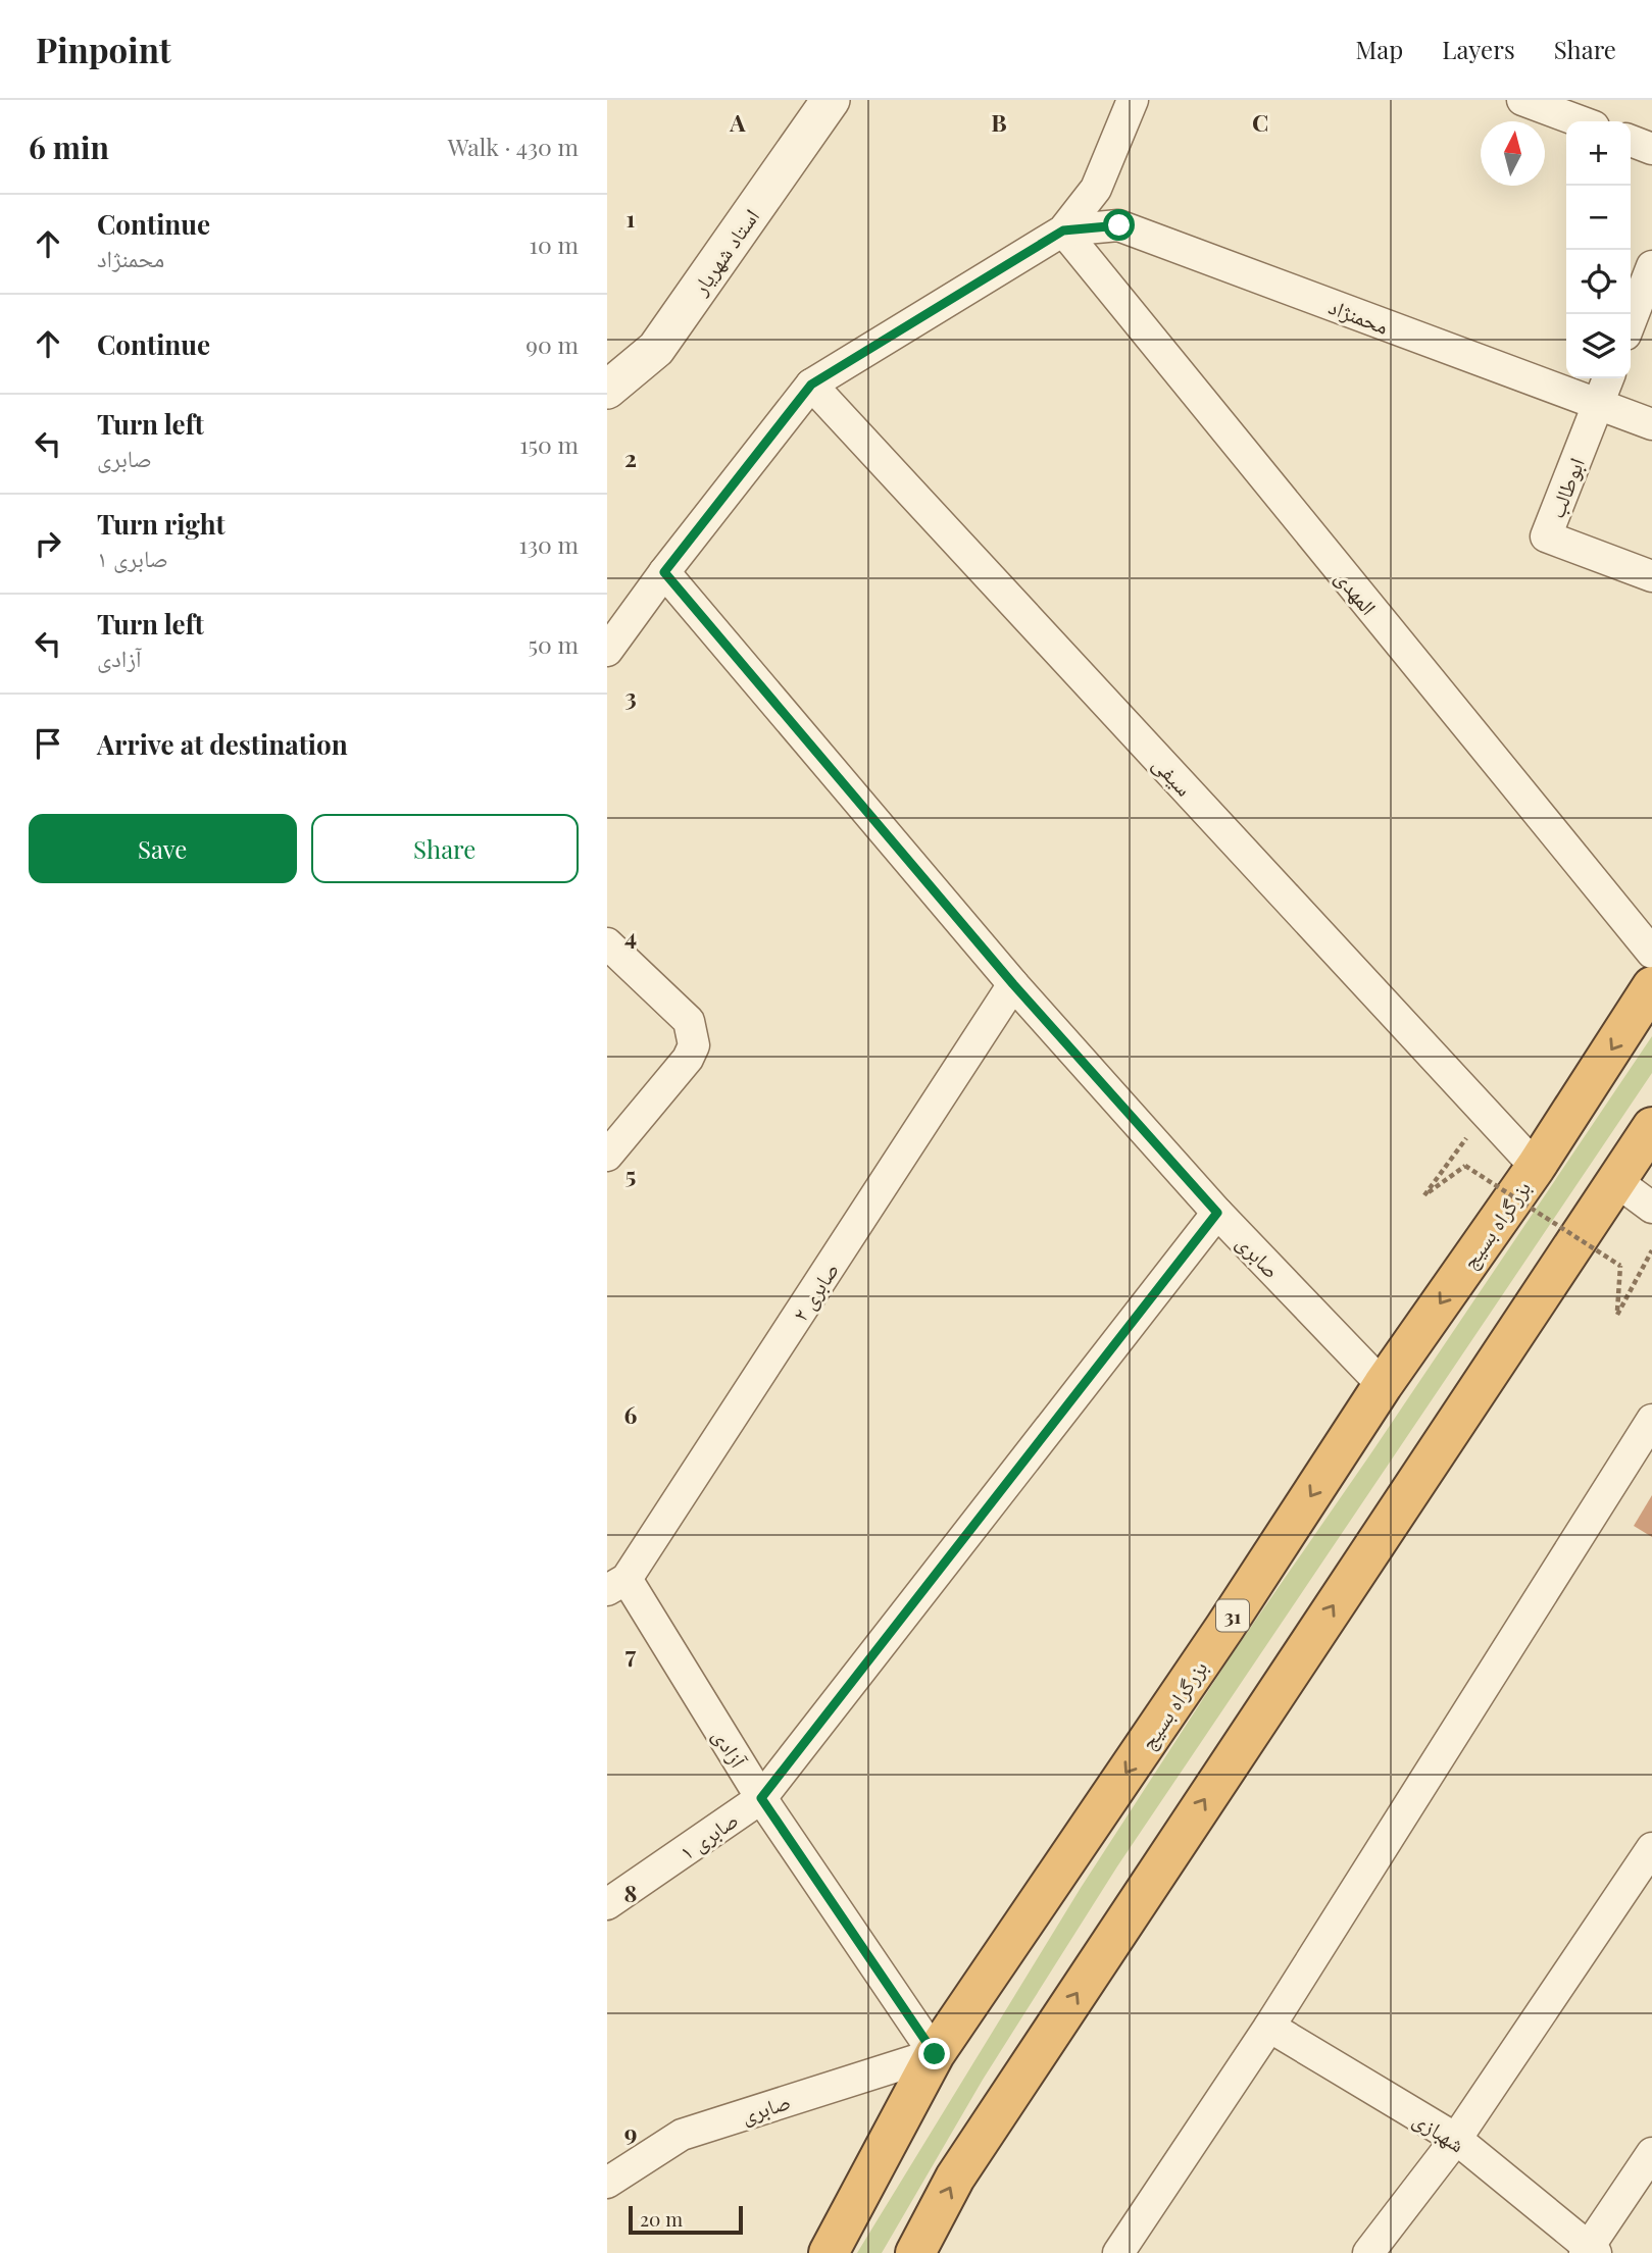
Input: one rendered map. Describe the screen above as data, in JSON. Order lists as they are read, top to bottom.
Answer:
{
  "streets": {
    "highway": ["بزرگراه بسیج", "31"],
    "street": [
      "استاد شهریار",
      "محمنژاد",
      "ابوطالب",
      "المهدی",
      "سیفی",
      "صابری",
      "صابری ۲",
      "آزادی",
      "صابری ۱",
      "شهبازی"
    ]
  },
  "crossings": [
    ["محمنژاد", "ابوطالب"],
    ["محمنژاد", "المهدی"],
    ["سیفی", "بزرگراه بسیج"],
    ["بزرگراه بسیج", "صابری"],
    ["بزرگراه بسیج", "آزادی"],
    ["صابری", "صابری ۲"],
    ["صابری", "آزادی"],
    ["صابری", "صابری ۱"],
    ["صابری ۲", "آزادی"],
    ["آزادی", "صابری ۱"]
  ],
  "scale_bar": "20 m",
  "north": "top",
  "page": {
    "header": "Pinpoint",
    "nav": ["Map", "Layers", "Share"],
    "heading": ["6 min", "Walk · 430 m"],
    "map_buttons": ["+", "−"],
    "list": [
      ["Continue", "محمنژاد", "10 m"],
      ["Continue", "90 m"],
      ["Turn left", "صابری", "150 m"],
      ["Turn right", "صابری ۱", "130 m"],
      ["Turn left", "آزادی", "50 m"],
      "Arrive at destination"
    ],
    "buttons": ["Save", "Share"],
    "scale": "20 m"
  },
  "grid": {
    "columns": ["A", "B", "C"],
    "rows": [
      "1",
      "2",
      "3",
      "4",
      "5",
      "6",
      "7",
      "8",
      "9"
    ]
  }
}
